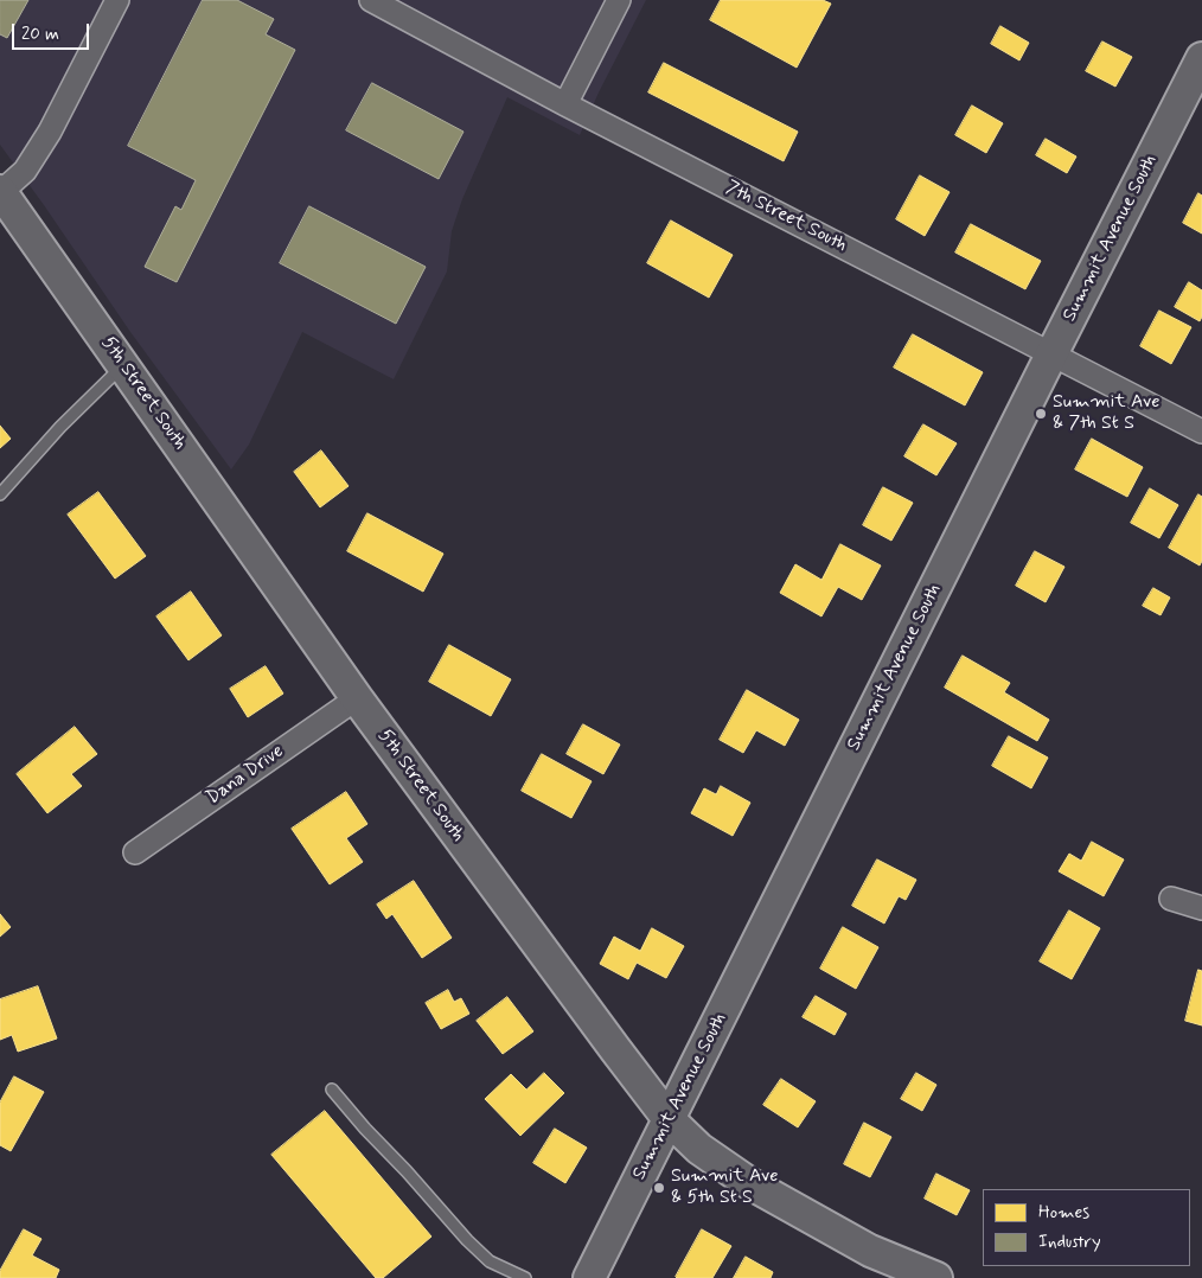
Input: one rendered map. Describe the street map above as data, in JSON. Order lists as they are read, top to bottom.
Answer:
{
  "streets": {
    "street": [
      "7th Street South",
      "Summit Avenue South",
      "5th Street South",
      "Dana Drive"
    ]
  },
  "crossings": [
    ["7th Street South", "Summit Avenue South"],
    ["Summit Avenue South", "5th Street South"],
    ["5th Street South", "Dana Drive"]
  ],
  "places": ["Summit Ave & 7th St S", "Summit Ave & 5th St S"],
  "legend": ["Homes", "Industry"],
  "scale_bar": "20 m"
}
